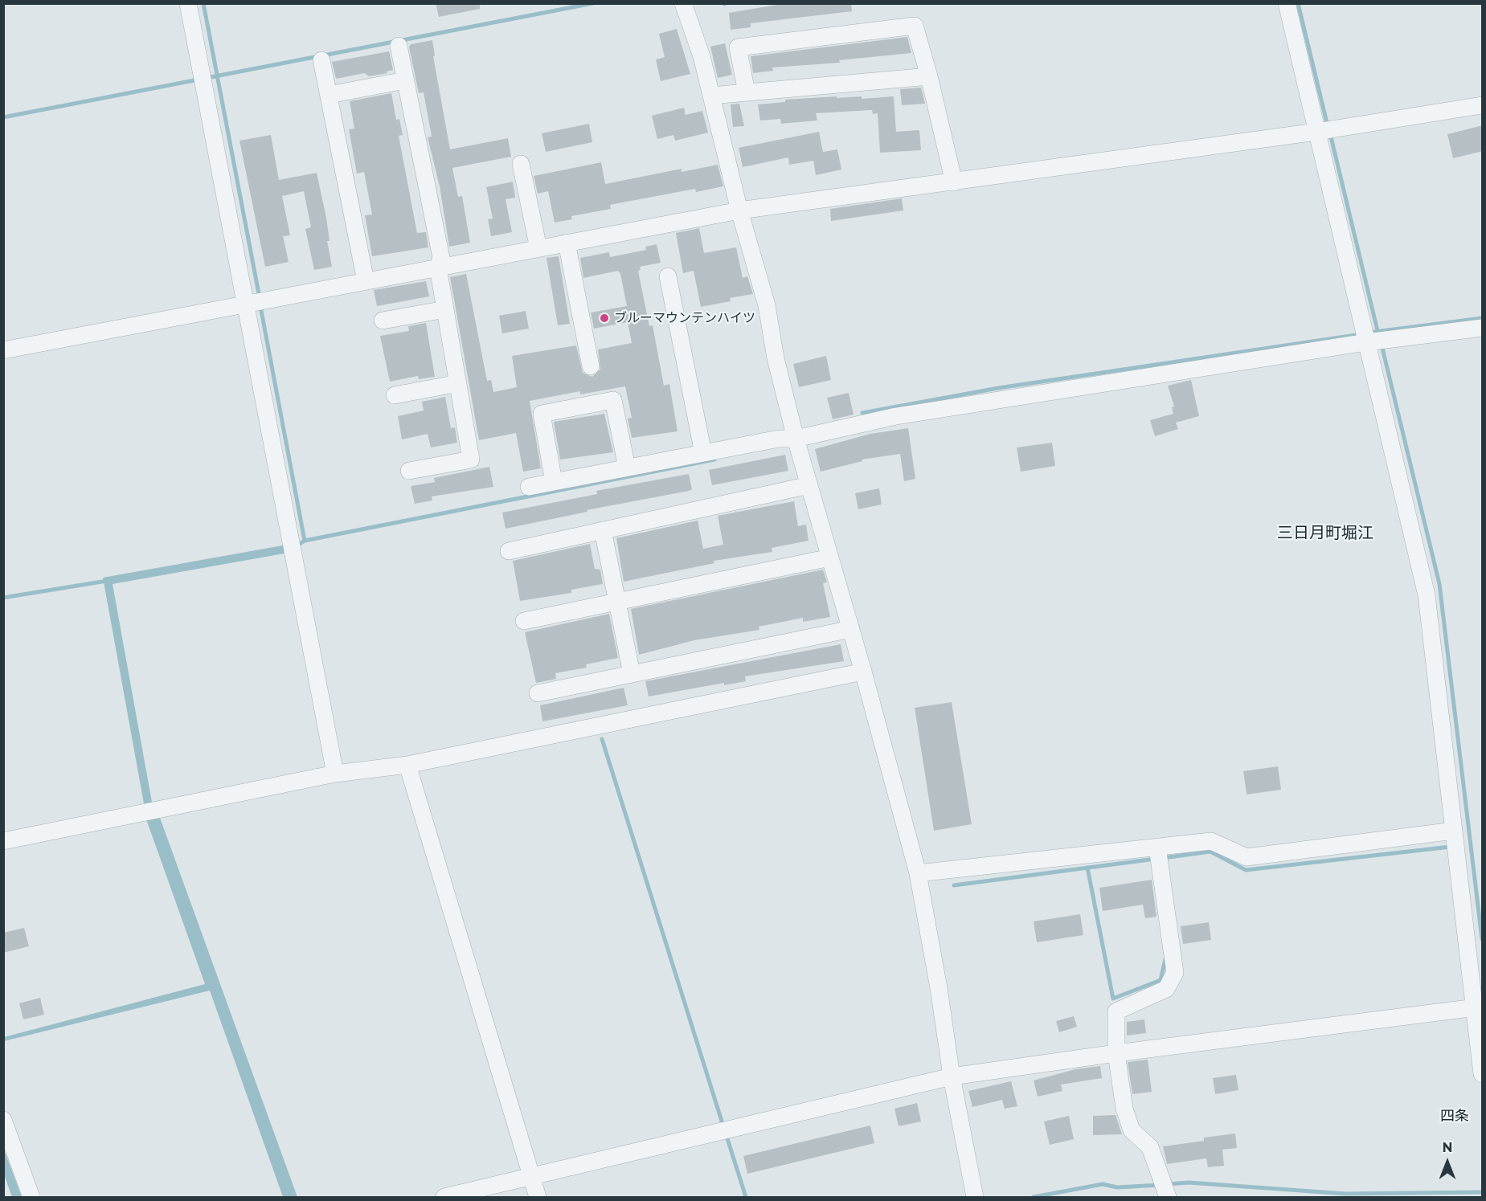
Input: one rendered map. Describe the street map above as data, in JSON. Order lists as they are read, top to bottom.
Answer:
{
  "districts": ["三日月町堀江", "四条"],
  "places": ["ブルーマウンテンハイツ"],
  "north": "top"
}
